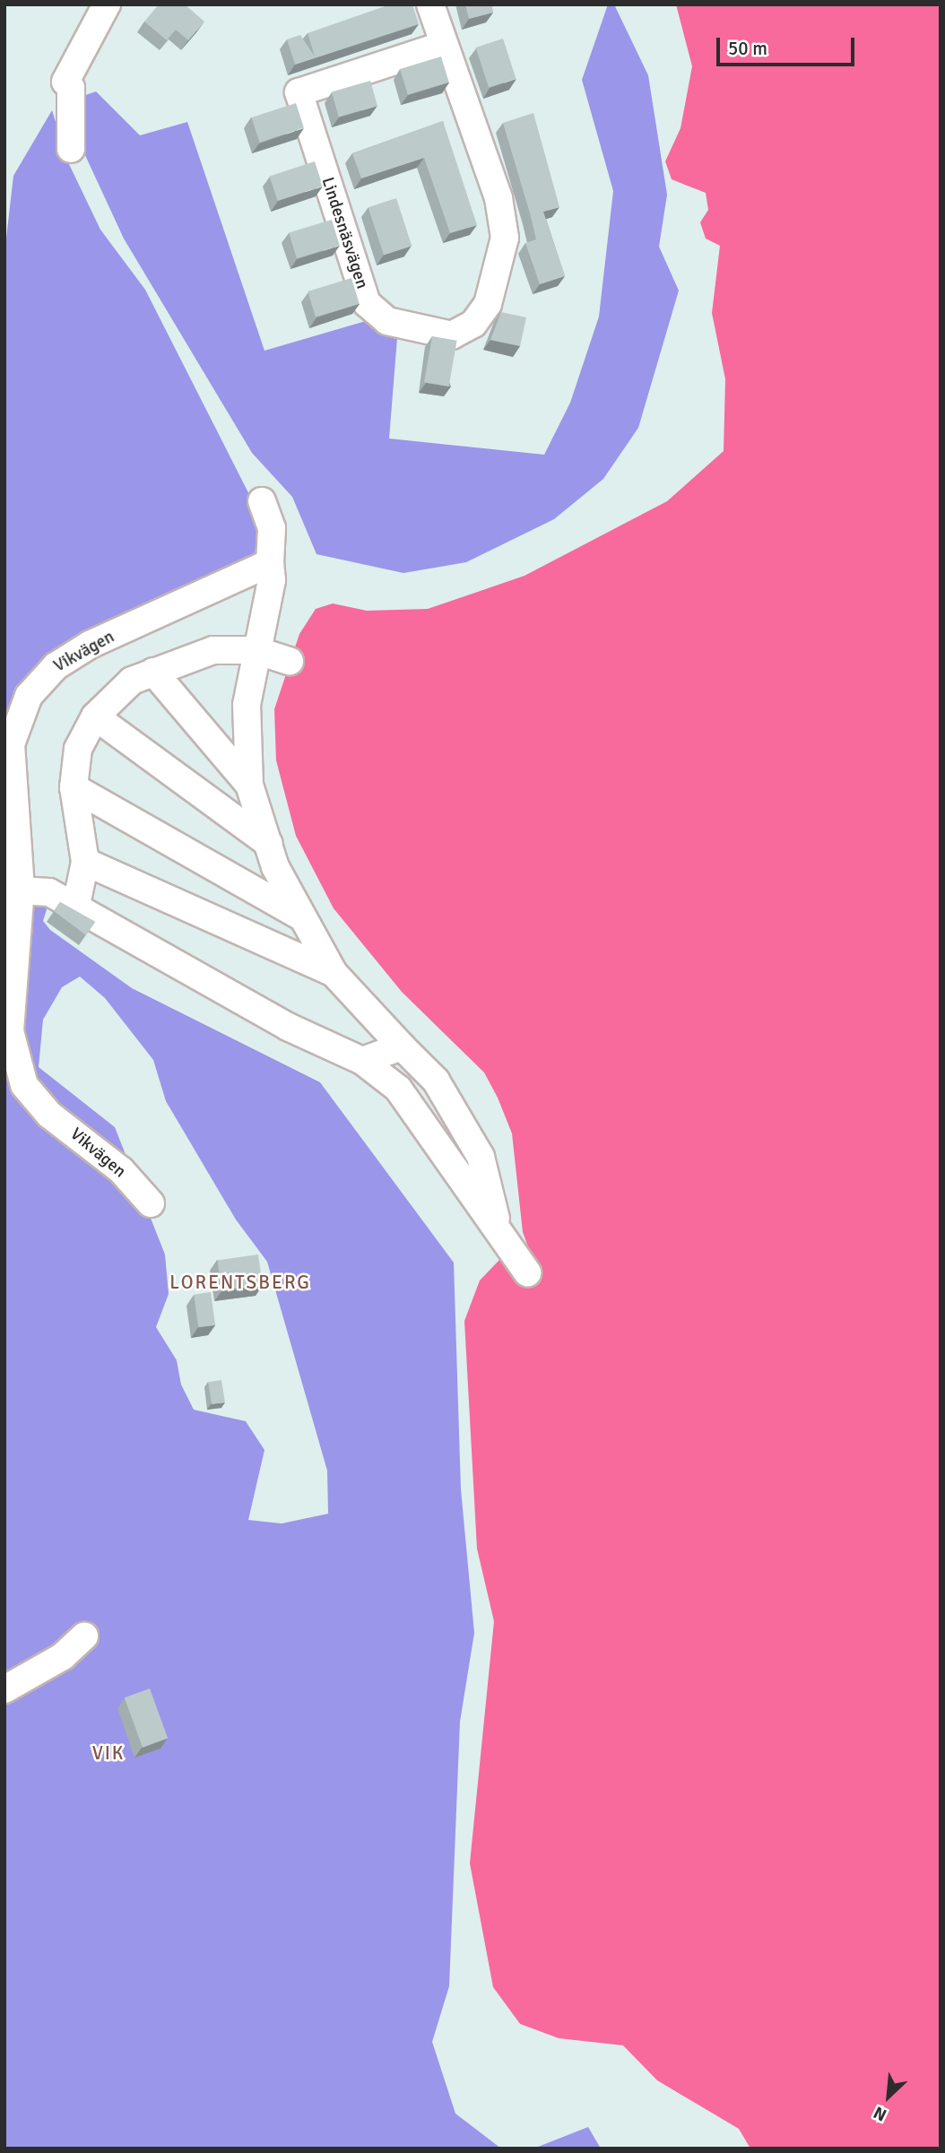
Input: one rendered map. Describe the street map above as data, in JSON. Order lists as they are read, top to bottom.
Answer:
{
  "streets": {
    "street": ["Lindesnäsvägen", "Vikvägen"]
  },
  "districts": ["LORENTSBERG", "VIK"],
  "scale_bar": "50 m",
  "north": "bottom left"
}
